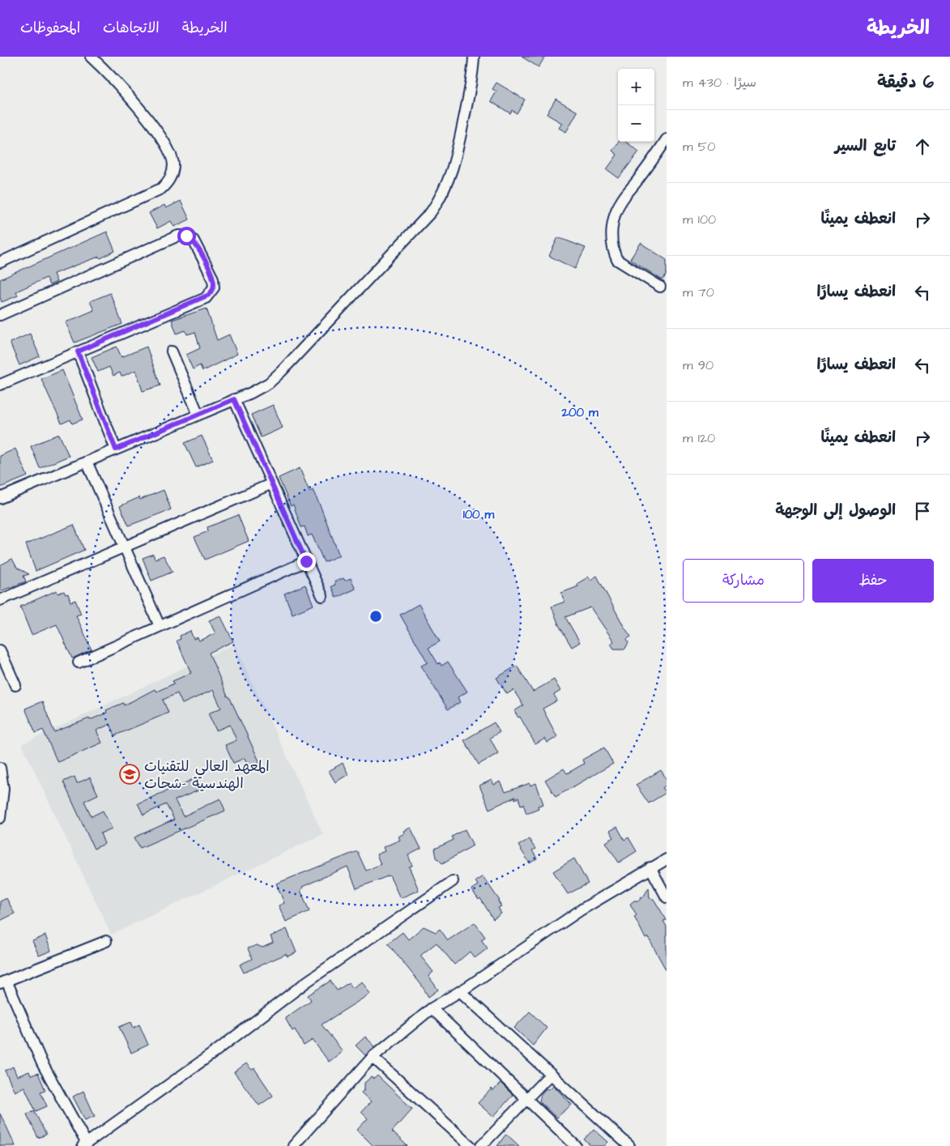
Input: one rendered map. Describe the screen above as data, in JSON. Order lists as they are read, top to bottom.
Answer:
{
  "places": {
    "school or university": ["المعهد العالي للتقنيات الهندسية -شحات"]
  },
  "page": {
    "header": "الخريطة",
    "nav": ["الخريطة", "الاتجاهات", "المحفوظات"],
    "heading": ["6 دقيقة", "سيرًا · 430 m"],
    "map_buttons": ["+", "−"],
    "list": [
      ["تابع السير", "50 m"],
      ["انعطف يمينًا", "100 m"],
      ["انعطف يسارًا", "70 m"],
      ["انعطف يسارًا", "90 m"],
      ["انعطف يمينًا", "120 m"],
      "الوصول إلى الوجهة"
    ],
    "buttons": ["حفظ", "مشاركة"]
  },
  "rings": ["200 m", "100 m"]
}
